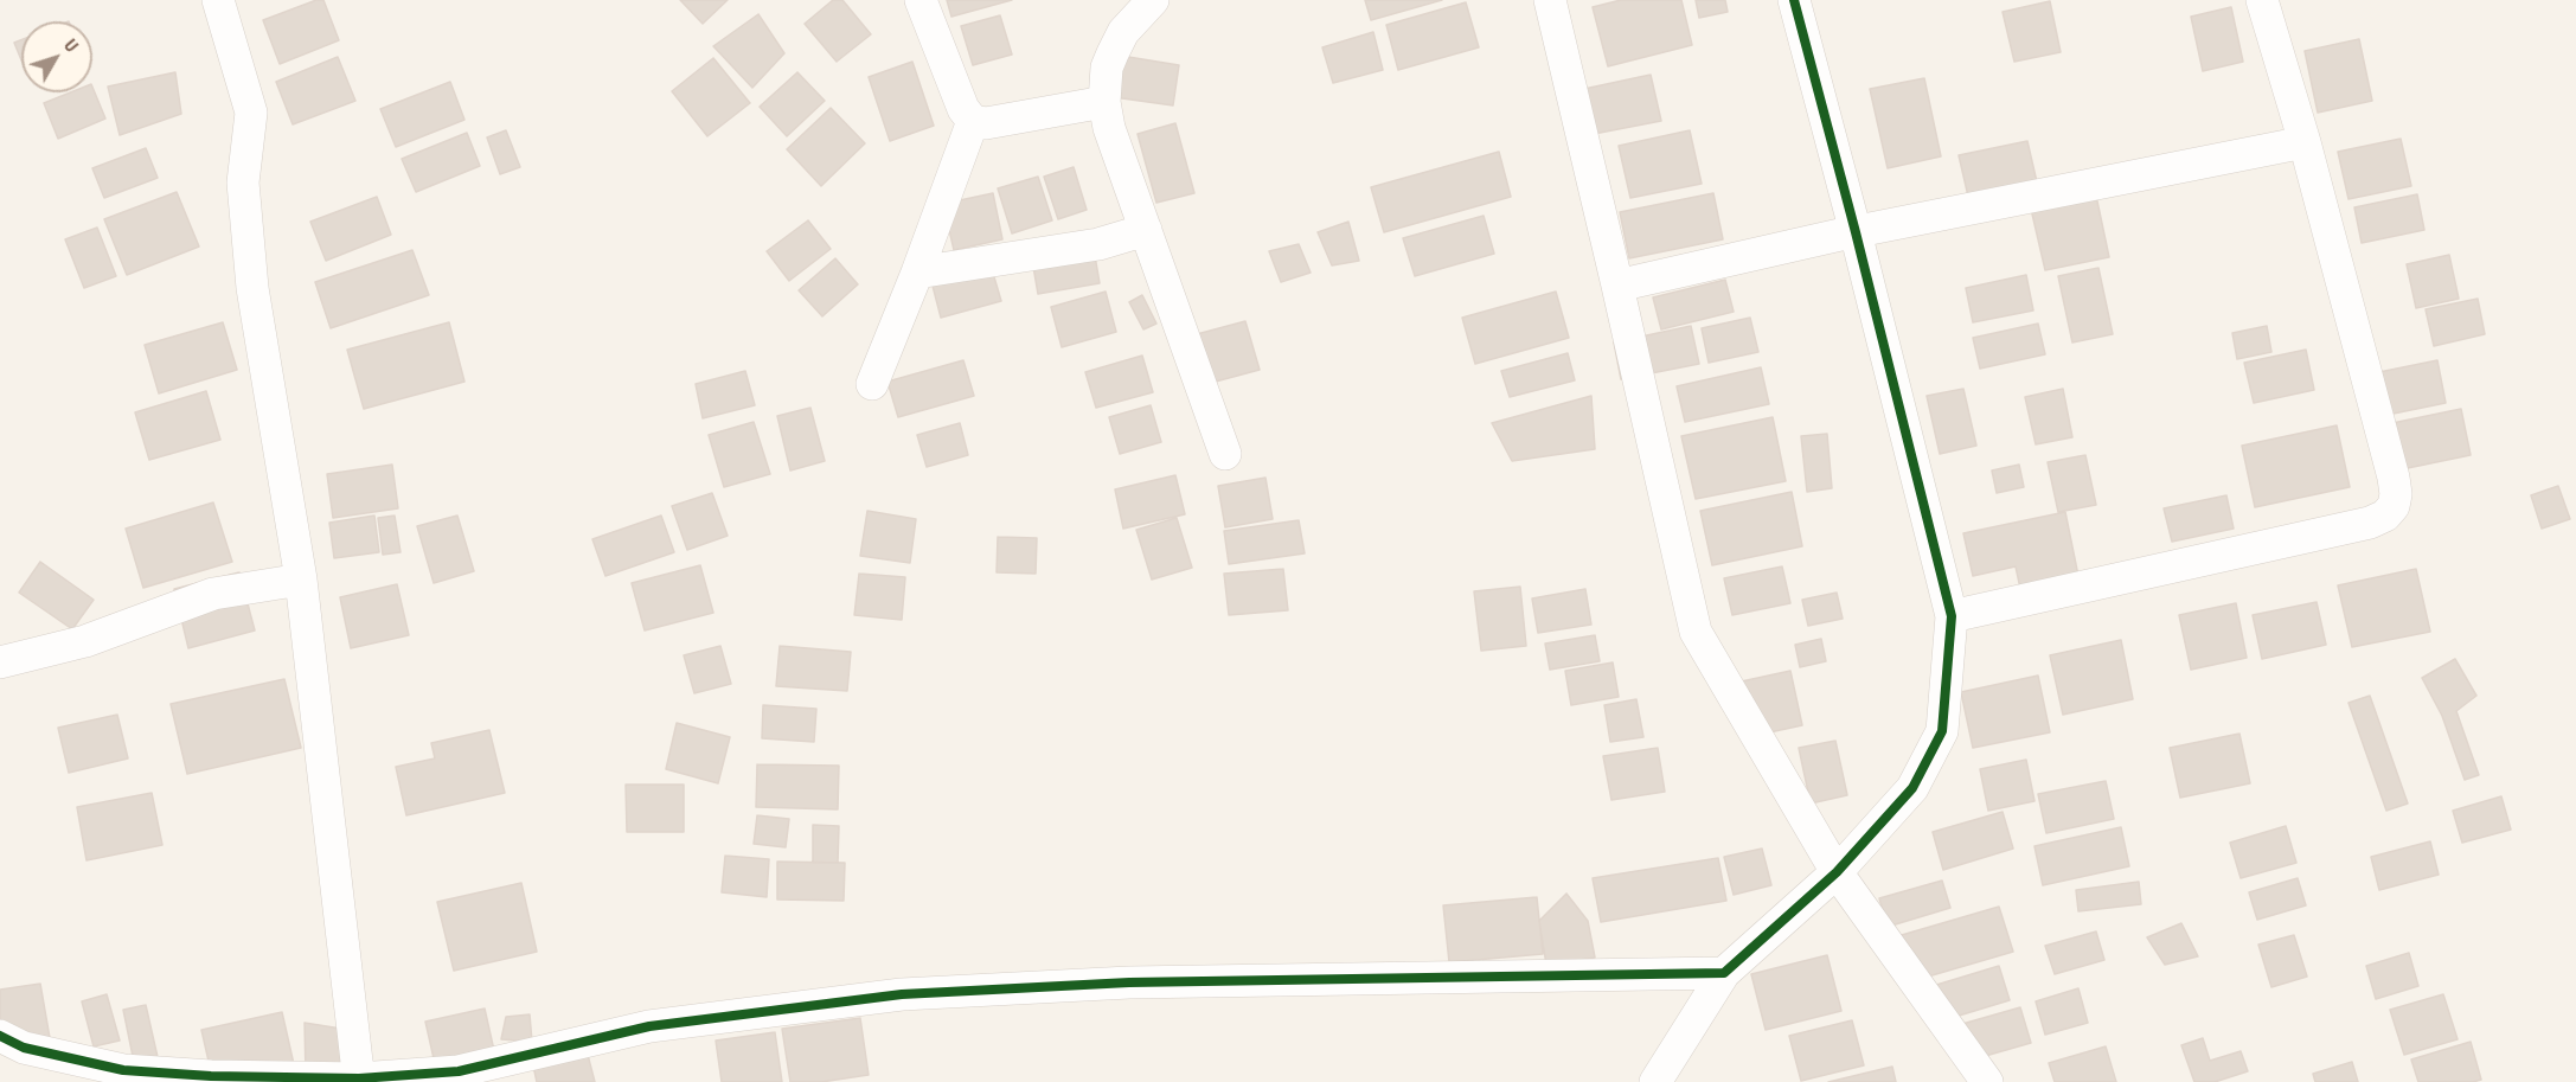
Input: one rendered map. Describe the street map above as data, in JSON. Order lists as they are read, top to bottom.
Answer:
{
  "north": "top right"
}
